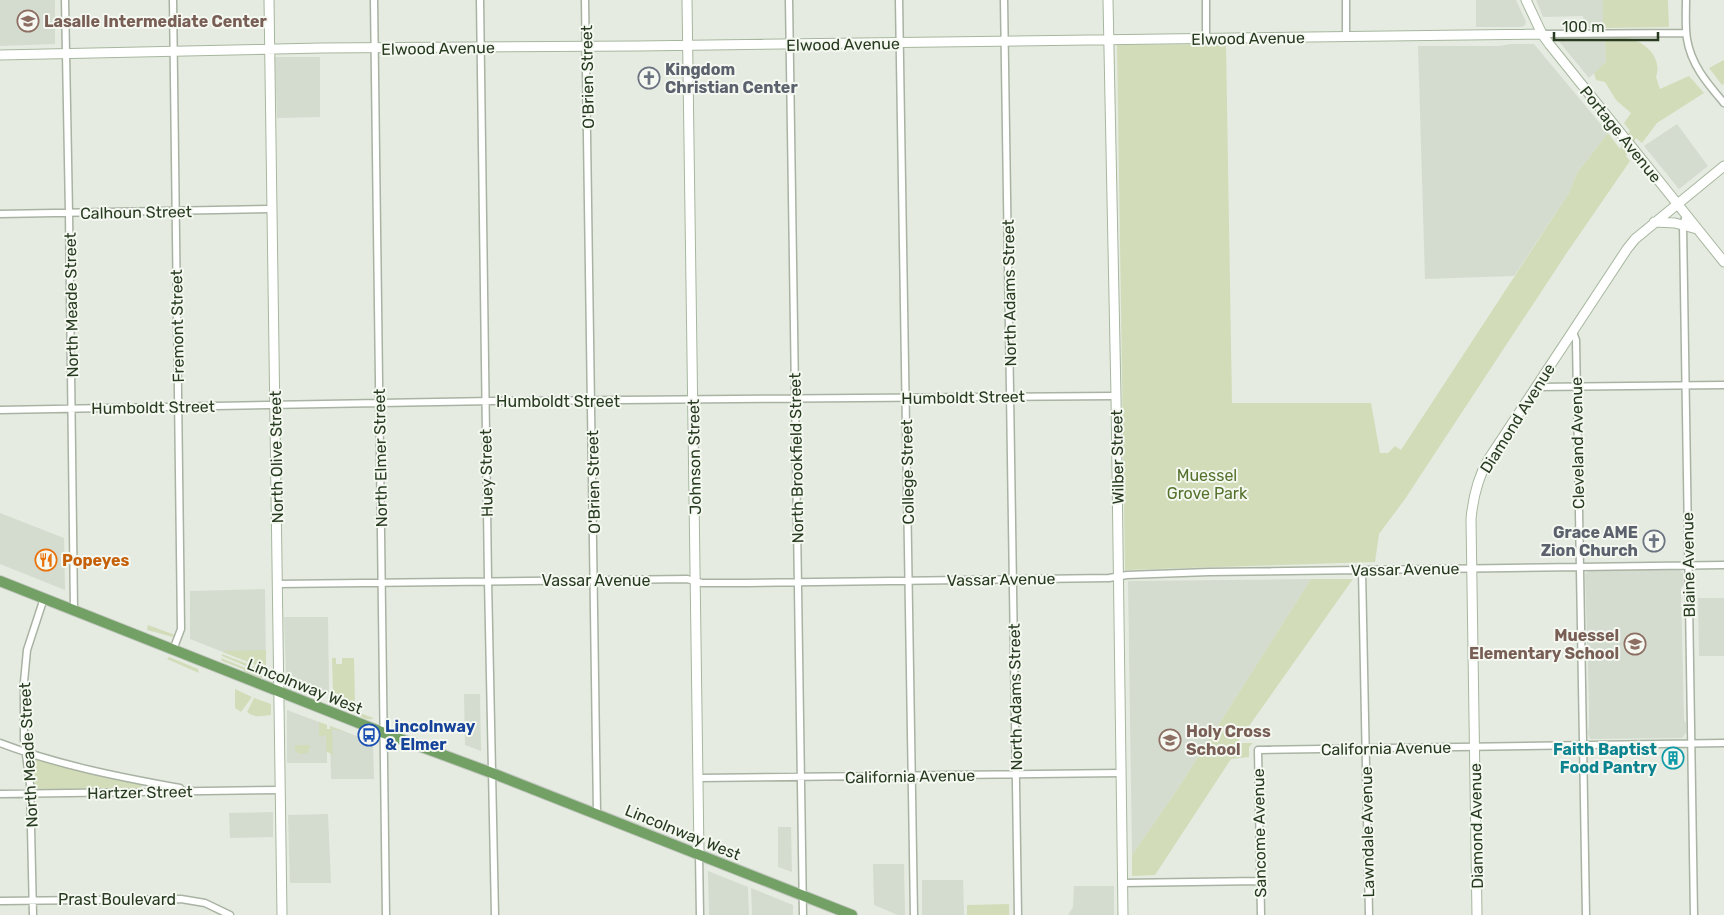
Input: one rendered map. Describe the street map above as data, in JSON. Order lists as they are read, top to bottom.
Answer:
{
  "streets": {
    "main road": ["Lincolnway West"],
    "street": [
      "Elwood Avenue",
      "O'Brien Street",
      "Portage Avenue",
      "Calhoun Street",
      "North Adams Street",
      "North Meade Street",
      "Fremont Street",
      "Humboldt Street",
      "Diamond Avenue",
      "Cleveland Avenue",
      "North Olive Street",
      "Johnson Street",
      "Wilber Street",
      "North Elmer Street",
      "North Brookfield Street",
      "College Street",
      "Huey Street",
      "Blaine Avenue",
      "Vassar Avenue",
      "California Avenue",
      "Hartzer Street",
      "Lawndale Avenue",
      "Sancome Avenue",
      "Prast Boulevard"
    ]
  },
  "crossings": [
    ["Elwood Avenue", "O'Brien Street"],
    ["Elwood Avenue", "Portage Avenue"],
    ["Elwood Avenue", "North Adams Street"],
    ["Elwood Avenue", "North Meade Street"],
    ["Elwood Avenue", "Fremont Street"],
    ["Elwood Avenue", "North Olive Street"],
    ["Elwood Avenue", "Johnson Street"],
    ["Elwood Avenue", "Wilber Street"],
    ["Elwood Avenue", "North Elmer Street"],
    ["Elwood Avenue", "North Brookfield Street"],
    ["Elwood Avenue", "College Street"],
    ["Elwood Avenue", "Huey Street"],
    ["O'Brien Street", "Humboldt Street"],
    ["O'Brien Street", "Vassar Avenue"],
    ["O'Brien Street", "Lincolnway West"],
    ["Portage Avenue", "Diamond Avenue"],
    ["Portage Avenue", "Blaine Avenue"],
    ["Calhoun Street", "North Meade Street"],
    ["Calhoun Street", "Fremont Street"],
    ["Calhoun Street", "North Olive Street"],
    ["North Adams Street", "Humboldt Street"],
    ["North Adams Street", "Vassar Avenue"],
    ["North Adams Street", "California Avenue"],
    ["North Meade Street", "Humboldt Street"],
    ["North Meade Street", "Lincolnway West"],
    ["North Meade Street", "Hartzer Street"],
    ["North Meade Street", "Prast Boulevard"],
    ["Fremont Street", "Humboldt Street"],
    ["Fremont Street", "Lincolnway West"],
    ["Humboldt Street", "North Olive Street"],
    ["Humboldt Street", "Johnson Street"],
    ["Humboldt Street", "Wilber Street"],
    ["Humboldt Street", "North Elmer Street"],
    ["Humboldt Street", "North Brookfield Street"],
    ["Humboldt Street", "College Street"],
    ["Humboldt Street", "Huey Street"],
    ["Diamond Avenue", "Cleveland Avenue"],
    ["Diamond Avenue", "Vassar Avenue"],
    ["Diamond Avenue", "California Avenue"],
    ["Cleveland Avenue", "Vassar Avenue"],
    ["Cleveland Avenue", "California Avenue"],
    ["North Olive Street", "Vassar Avenue"],
    ["North Olive Street", "Lincolnway West"],
    ["North Olive Street", "Hartzer Street"],
    ["Johnson Street", "Vassar Avenue"],
    ["Johnson Street", "Lincolnway West"],
    ["Johnson Street", "California Avenue"],
    ["Wilber Street", "Vassar Avenue"],
    ["Wilber Street", "California Avenue"],
    ["North Elmer Street", "Vassar Avenue"],
    ["North Elmer Street", "Lincolnway West"],
    ["North Brookfield Street", "Vassar Avenue"],
    ["North Brookfield Street", "Lincolnway West"],
    ["North Brookfield Street", "California Avenue"],
    ["College Street", "Vassar Avenue"],
    ["College Street", "California Avenue"],
    ["Huey Street", "Vassar Avenue"],
    ["Huey Street", "Lincolnway West"],
    ["Blaine Avenue", "Vassar Avenue"],
    ["Blaine Avenue", "California Avenue"],
    ["Vassar Avenue", "Lawndale Avenue"],
    ["California Avenue", "Lawndale Avenue"],
    ["California Avenue", "Sancome Avenue"]
  ],
  "parks": ["Muessel Grove Park"],
  "places": {
    "school or university": ["Lasalle Intermediate Center", "Muessel Elementary School", "Holy Cross School"],
    "church": ["Kingdom Christian Center", "Grace AME Zion Church"],
    "restaurant": ["Popeyes"],
    "bus stop": ["Lincolnway & Elmer"],
    "building": ["Faith Baptist Food Pantry"]
  },
  "scale_bar": "100 m"
}
